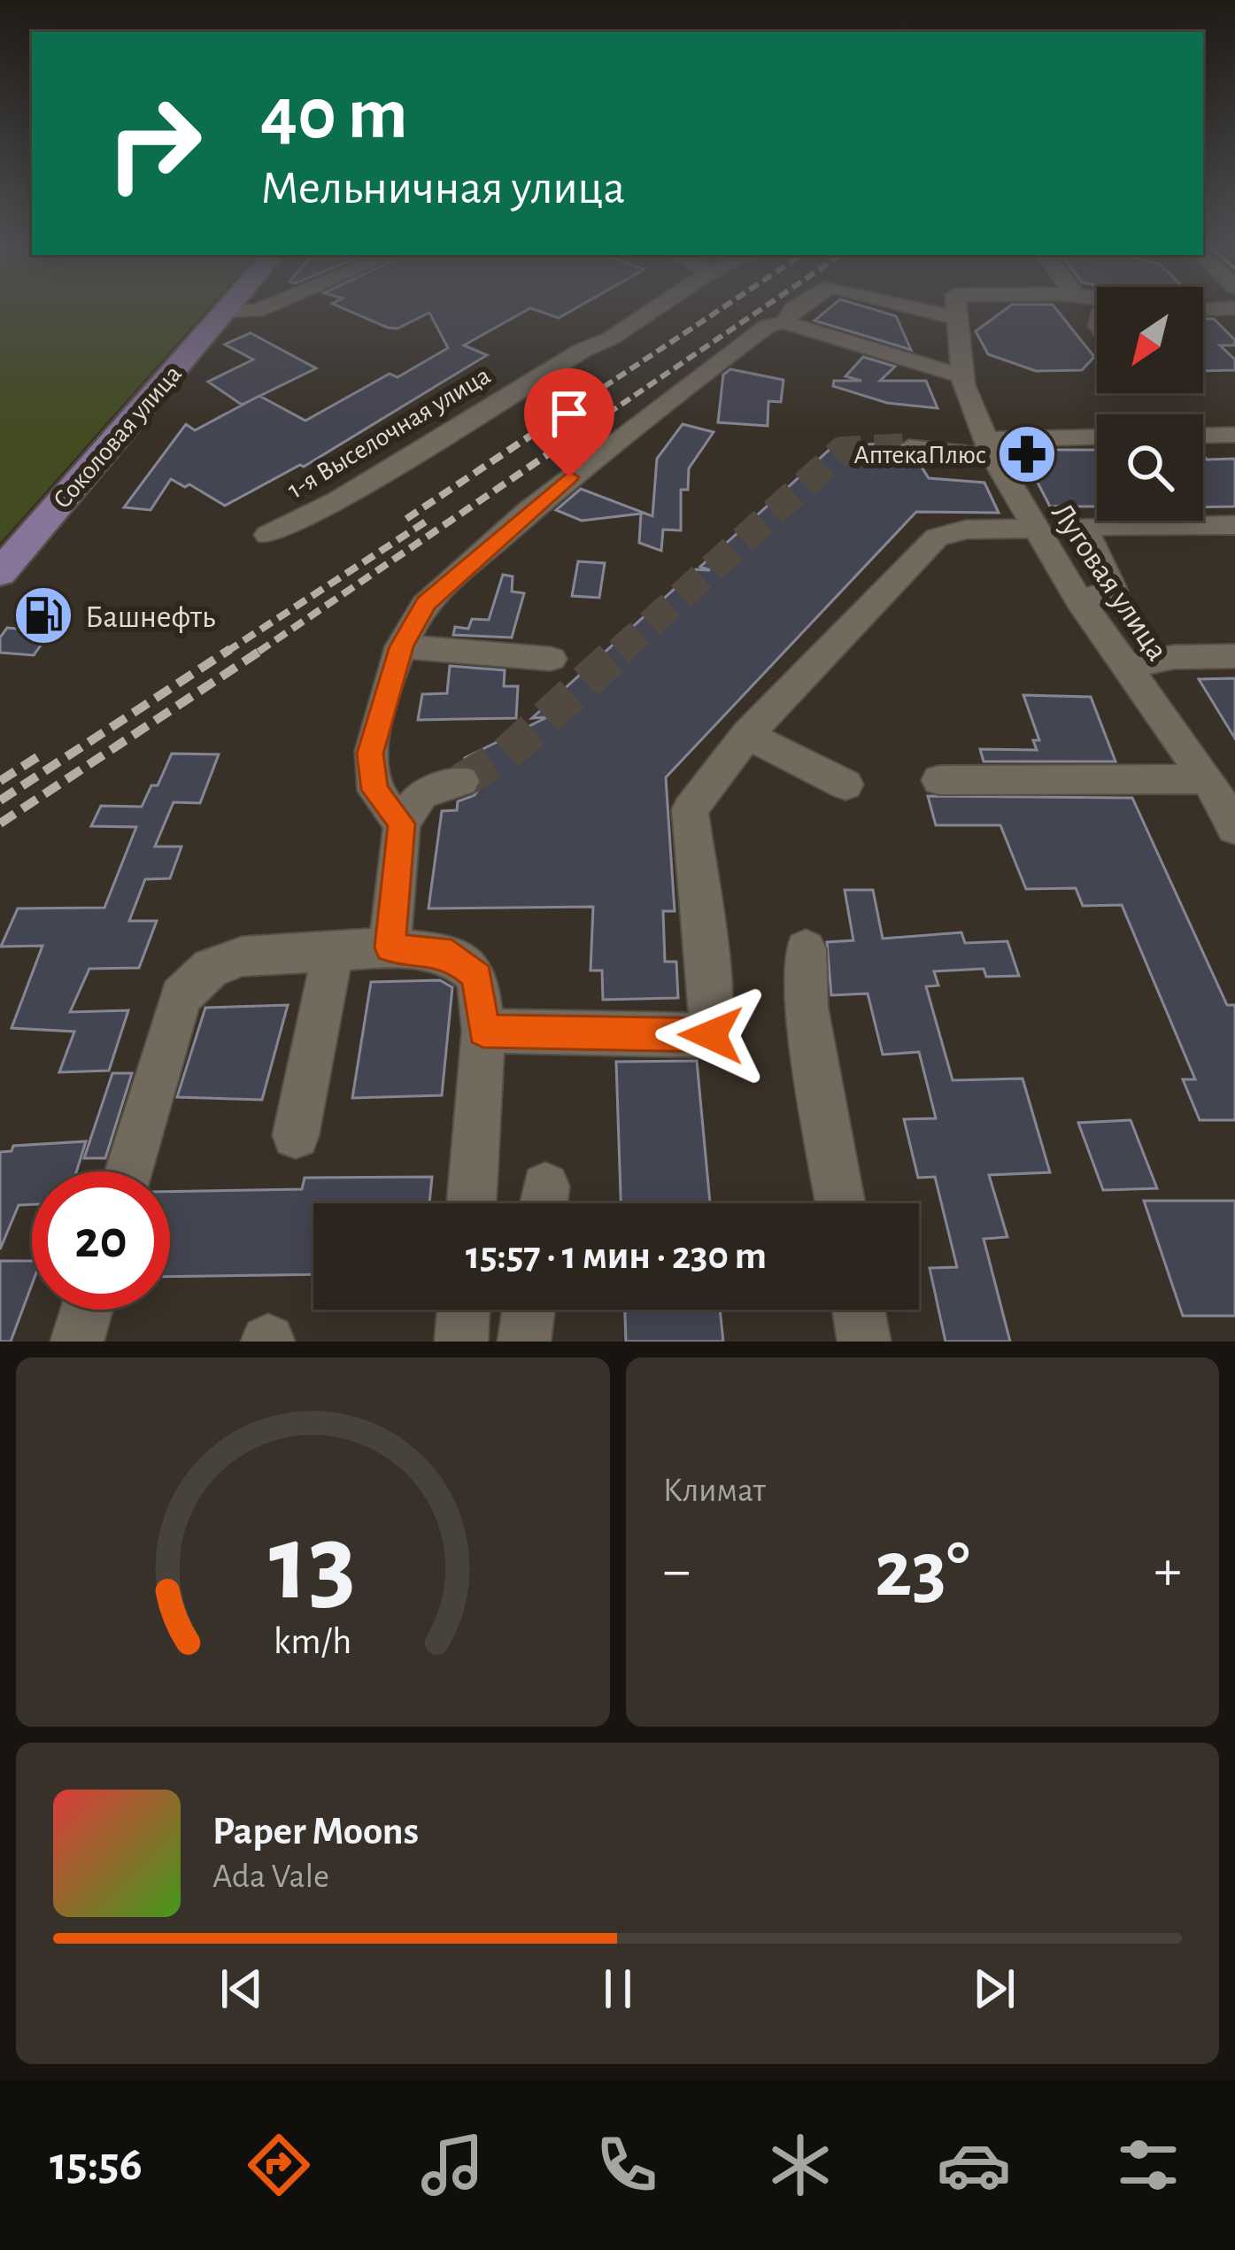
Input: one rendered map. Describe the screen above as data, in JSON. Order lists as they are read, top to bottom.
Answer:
{
  "streets": {
    "main road": ["Соколовая улица"],
    "street": ["1-я Выселочная улица", "Луговая улица"]
  },
  "places": {
    "pharmacy": ["АптекаПлюс"],
    "fuel station": ["Башнефть"]
  },
  "north": "bottom left",
  "page": {
    "turn": ["40 m", "Мельничная улица"],
    "limit": "20",
    "trip": "15:57 · 1 мин · 230 m",
    "tile": "Климат",
    "heat": ["−", "23°", "+"],
    "song": ["Paper Moons", "Ada Vale"],
    "tabs": "15:56",
    "gauge": ["13", "km/h"]
  }
}
